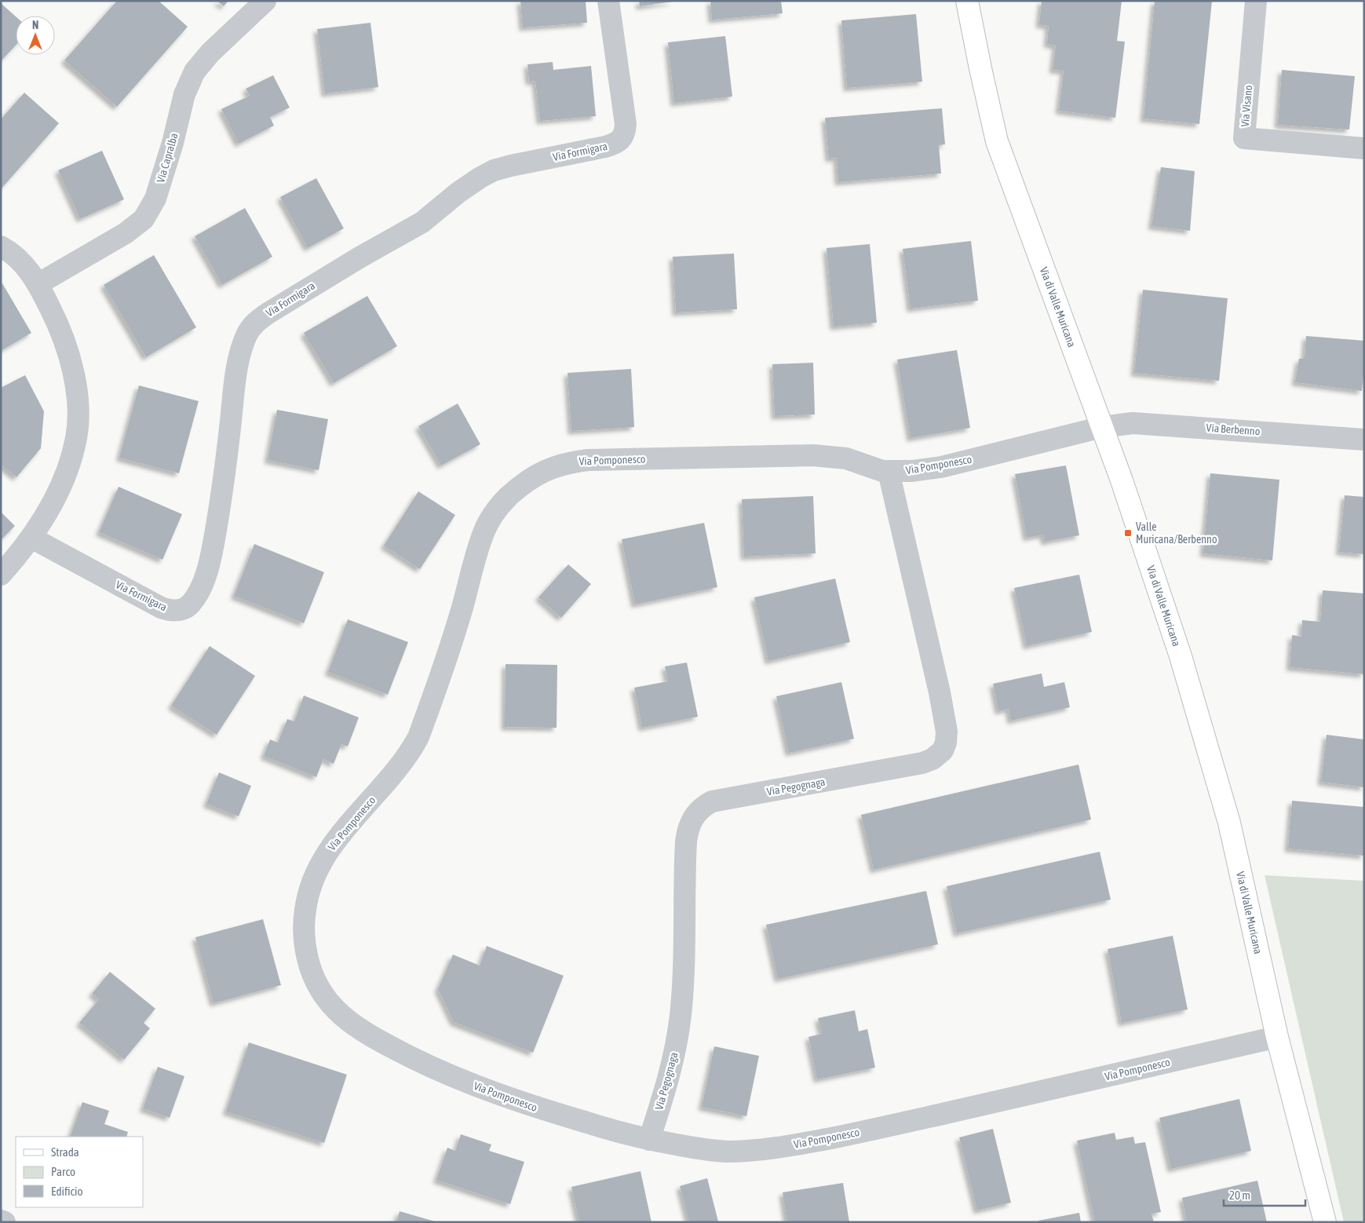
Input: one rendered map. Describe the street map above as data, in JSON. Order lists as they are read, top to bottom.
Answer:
{
  "streets": {
    "street": [
      "Via Visano",
      "Via Formigara",
      "Via Capralba",
      "Via di Valle Muricana",
      "Via Berbenno",
      "Via Pomponesco",
      "Via Pegognaga"
    ]
  },
  "crossings": [
    ["Via di Valle Muricana", "Via Berbenno"],
    ["Via di Valle Muricana", "Via Pomponesco"],
    ["Via Berbenno", "Via Pomponesco"],
    ["Via Pomponesco", "Via Pegognaga"]
  ],
  "places": {
    "transit": ["Valle Muricana/Berbenno"]
  },
  "legend": ["Strada", "Parco", "Edificio"],
  "scale_bar": "20 m",
  "north": "top"
}
